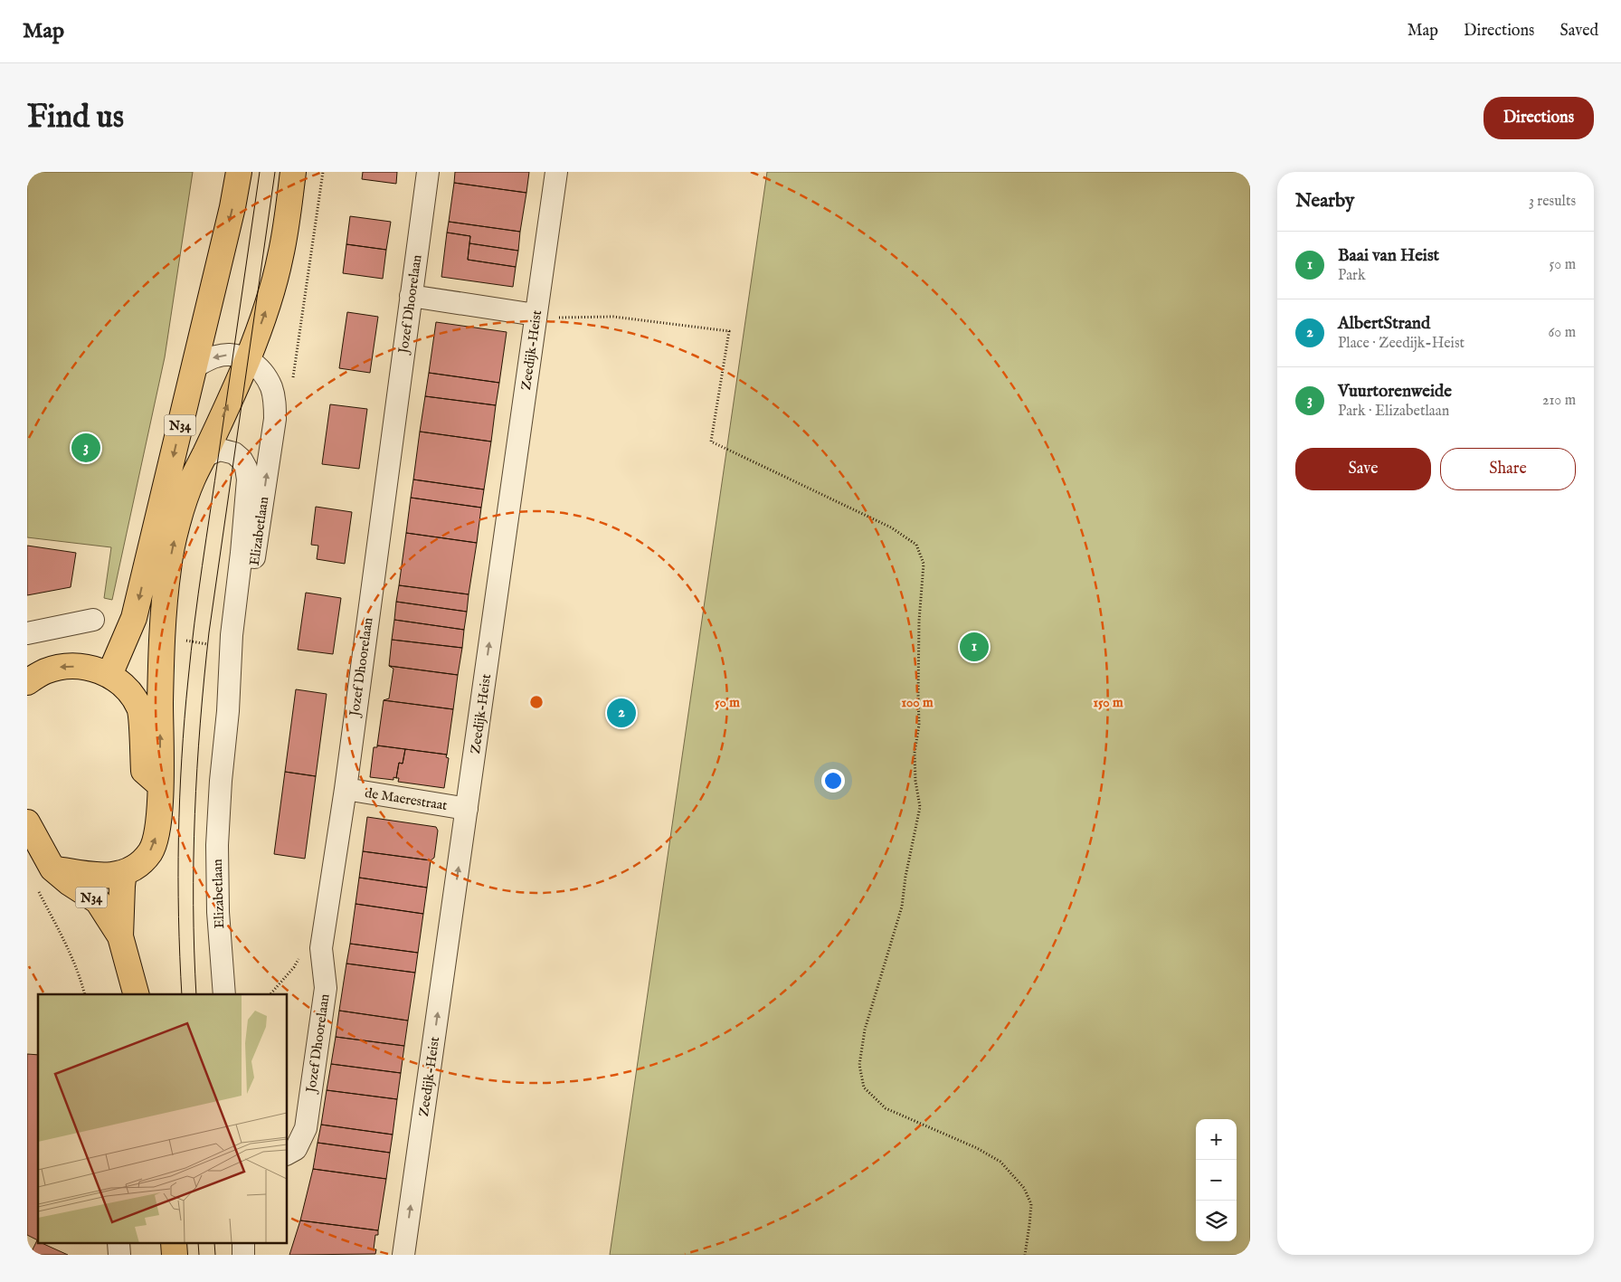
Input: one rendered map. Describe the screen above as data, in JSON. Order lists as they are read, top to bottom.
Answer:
{
  "streets": {
    "main road": ["N34"],
    "street": [
      "Jozef Dhoorelaan",
      "Zeedijk-Heist",
      "Elizabetlaan",
      "de Maerestraat"
    ]
  },
  "crossings": [
    ["Jozef Dhoorelaan", "de Maerestraat"],
    ["Zeedijk-Heist", "de Maerestraat"],
    ["N34", "Elizabetlaan"]
  ],
  "one_way": ["Zeedijk-Heist", "Elizabetlaan"],
  "page": {
    "header": "Map",
    "nav": ["Map", "Directions", "Saved"],
    "buttons": [
      "Directions",
      ["Save", "Share"]
    ],
    "title": "Find us",
    "heading": ["Nearby", "3 results"],
    "list": [
      {
        "mark": "1",
        "name": "Baai van Heist",
        "note": "Park",
        "value": "50 m"
      },
      {
        "mark": "2",
        "name": "AlbertStrand",
        "note": "Place · Zeedijk-Heist",
        "value": "60 m"
      },
      {
        "mark": "3",
        "name": "Vuurtorenweide",
        "note": "Park · Elizabetlaan",
        "value": "210 m"
      }
    ],
    "pins": ["3", "1", "2"],
    "map_buttons": ["+", "−"]
  },
  "rings": ["50 m", "100 m", "150 m"]
}
